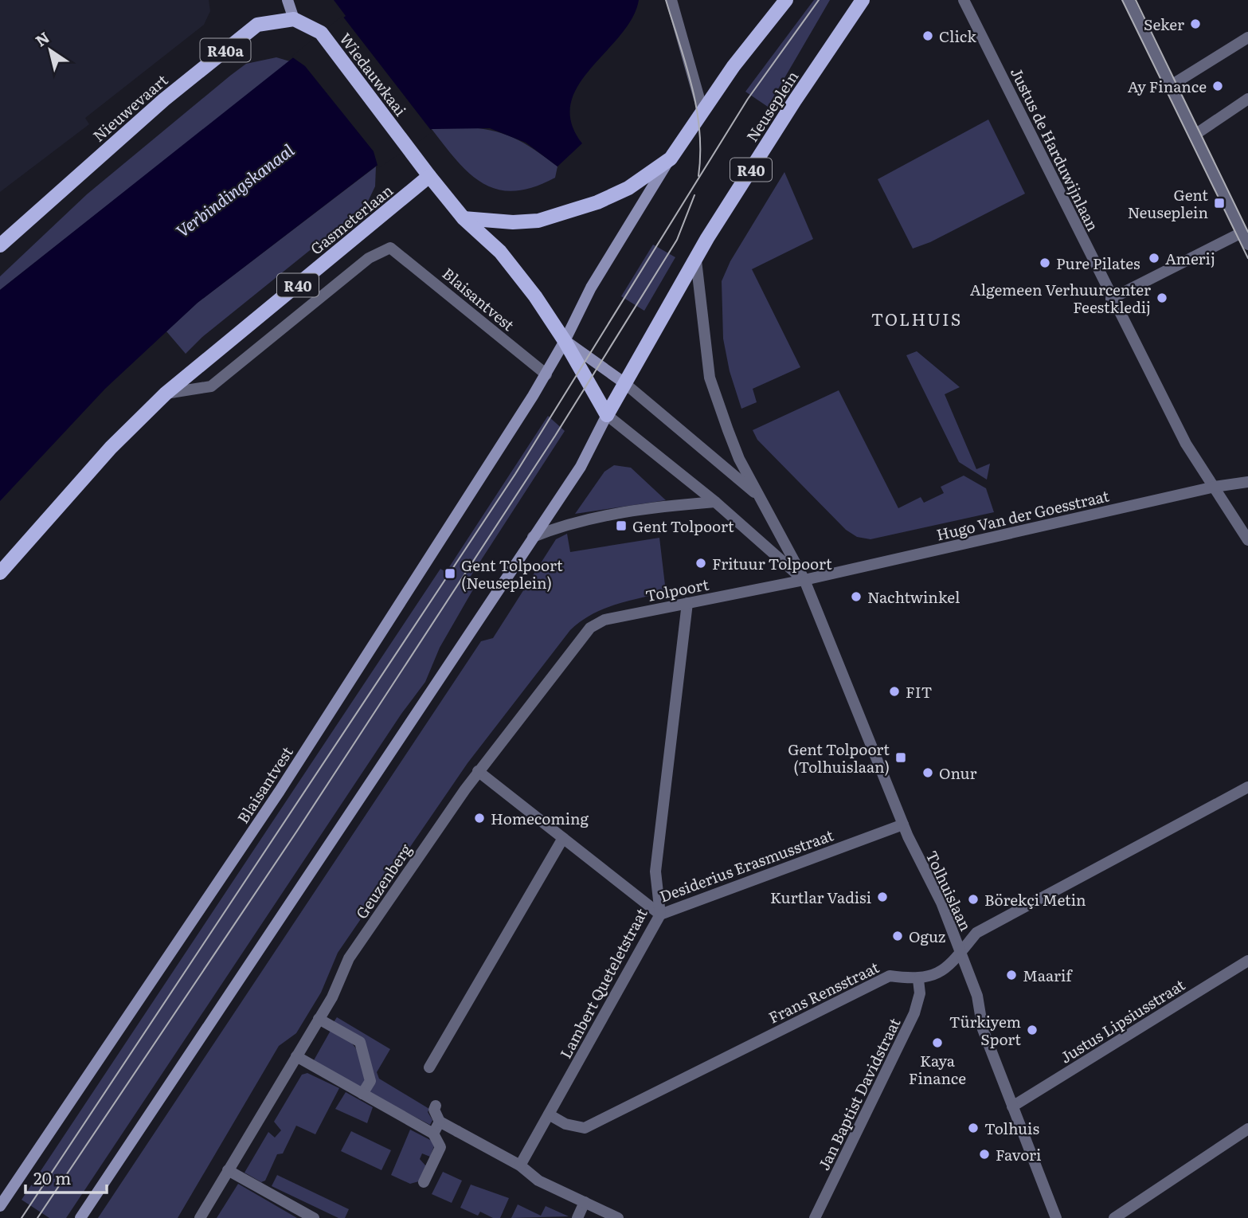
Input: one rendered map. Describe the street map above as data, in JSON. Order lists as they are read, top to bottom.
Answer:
{
  "streets": {
    "main road": [
      "R40a",
      "Wiedauwkaai",
      "Neuseplein",
      "Nieuwevaart",
      "R40",
      "Gasmeterlaan",
      "Blaisantvest"
    ],
    "street": [
      "Justus de Harduwijnlaan",
      "Hugo Van der Goesstraat",
      "Tolpoort",
      "Desiderius Erasmusstraat",
      "Geuzenberg",
      "Tolhuislaan",
      "Lambert Queteletstraat",
      "Frans Rensstraat",
      "Justus Lipsiusstraat",
      "Jan Baptist Davidstraat"
    ]
  },
  "crossings": [
    ["Wiedauwkaai", "Nieuwevaart"],
    ["Wiedauwkaai", "Gasmeterlaan"],
    ["Justus de Harduwijnlaan", "Hugo Van der Goesstraat"],
    ["Gasmeterlaan", "Blaisantvest"],
    ["Hugo Van der Goesstraat", "Tolpoort"],
    ["Hugo Van der Goesstraat", "Tolhuislaan"],
    ["Tolpoort", "Geuzenberg"],
    ["Tolpoort", "Tolhuislaan"],
    ["Tolpoort", "Lambert Queteletstraat"],
    ["Desiderius Erasmusstraat", "Geuzenberg"],
    ["Desiderius Erasmusstraat", "Tolhuislaan"],
    ["Desiderius Erasmusstraat", "Lambert Queteletstraat"],
    ["Tolhuislaan", "Frans Rensstraat"],
    ["Tolhuislaan", "Justus Lipsiusstraat"],
    ["Lambert Queteletstraat", "Frans Rensstraat"],
    ["Frans Rensstraat", "Jan Baptist Davidstraat"]
  ],
  "districts": ["TOLHUIS"],
  "water": ["Verbindingskanaal"],
  "places": {
    "other": [
      "Seker",
      "Click",
      "Ay Finance",
      "Amerij",
      "Pure Pilates",
      "Algemeen Verhuurcenter Feestkledij",
      "Frituur Tolpoort",
      "Nachtwinkel",
      "FIT",
      "Onur",
      "Homecoming",
      "Kurtlar Vadisi",
      "Börekçi Metin",
      "Oguz",
      "Maarif",
      "Türkiyem Sport",
      "Kaya Finance",
      "Tolhuis",
      "Favori"
    ],
    "transit": [
      "Gent Neuseplein",
      "Gent Tolpoort",
      "Gent Tolpoort (Neuseplein)",
      "Gent Tolpoort (Tolhuislaan)"
    ]
  },
  "scale_bar": "20 m",
  "north": "top left"
}
